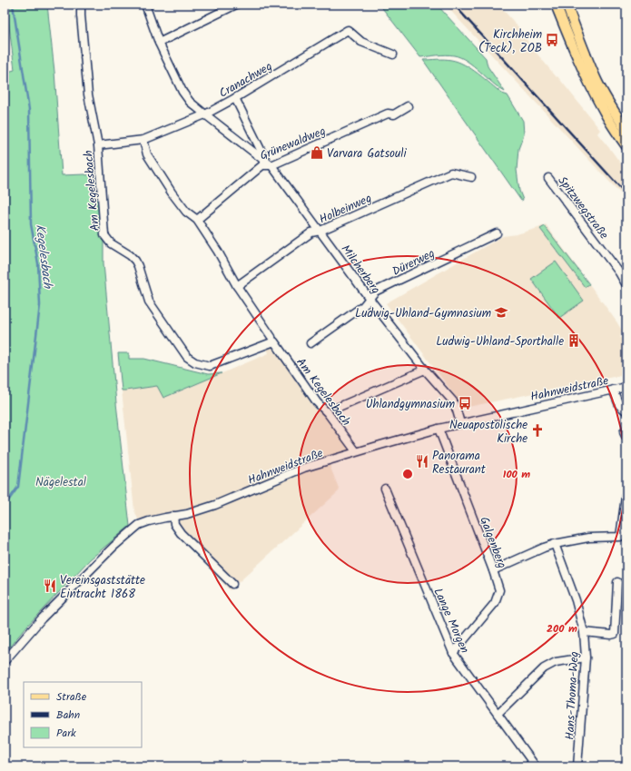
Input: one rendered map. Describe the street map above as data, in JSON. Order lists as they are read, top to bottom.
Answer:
{
  "streets": {
    "street": [
      "Cranachweg",
      "Grünewaldweg",
      "Am Kegelesbach",
      "Spitzwegstraße",
      "Holbeinweg",
      "Dürerweg",
      "Milcherberg",
      "Hahnweidstraße",
      "Galgenberg",
      "Lange Morgen",
      "Hans-Thoma-Weg"
    ]
  },
  "crossings": [
    ["Cranachweg", "Am Kegelesbach"],
    ["Cranachweg", "Milcherberg"],
    ["Grünewaldweg", "Milcherberg"],
    ["Am Kegelesbach", "Hahnweidstraße"],
    ["Holbeinweg", "Milcherberg"],
    ["Dürerweg", "Milcherberg"],
    ["Milcherberg", "Hahnweidstraße"],
    ["Hahnweidstraße", "Galgenberg"],
    ["Galgenberg", "Lange Morgen"]
  ],
  "water": ["Kegelesbach"],
  "parks": ["Nägelestal"],
  "places": {
    "bus stop": ["Kirchheim (Teck), ZOB", "Uhlandgymnasium"],
    "shop": ["Varvara Gatsouli"],
    "school or university": ["Ludwig-Uhland-Gymnasium"],
    "building": ["Ludwig-Uhland-Sporthalle"],
    "church": ["Neuapostolische Kirche"],
    "restaurant": ["Panorama Restaurant", "Vereinsgaststätte Eintracht 1868"]
  },
  "legend": ["Straße", "Bahn", "Park"],
  "rings": ["100 m", "200 m"]
}
